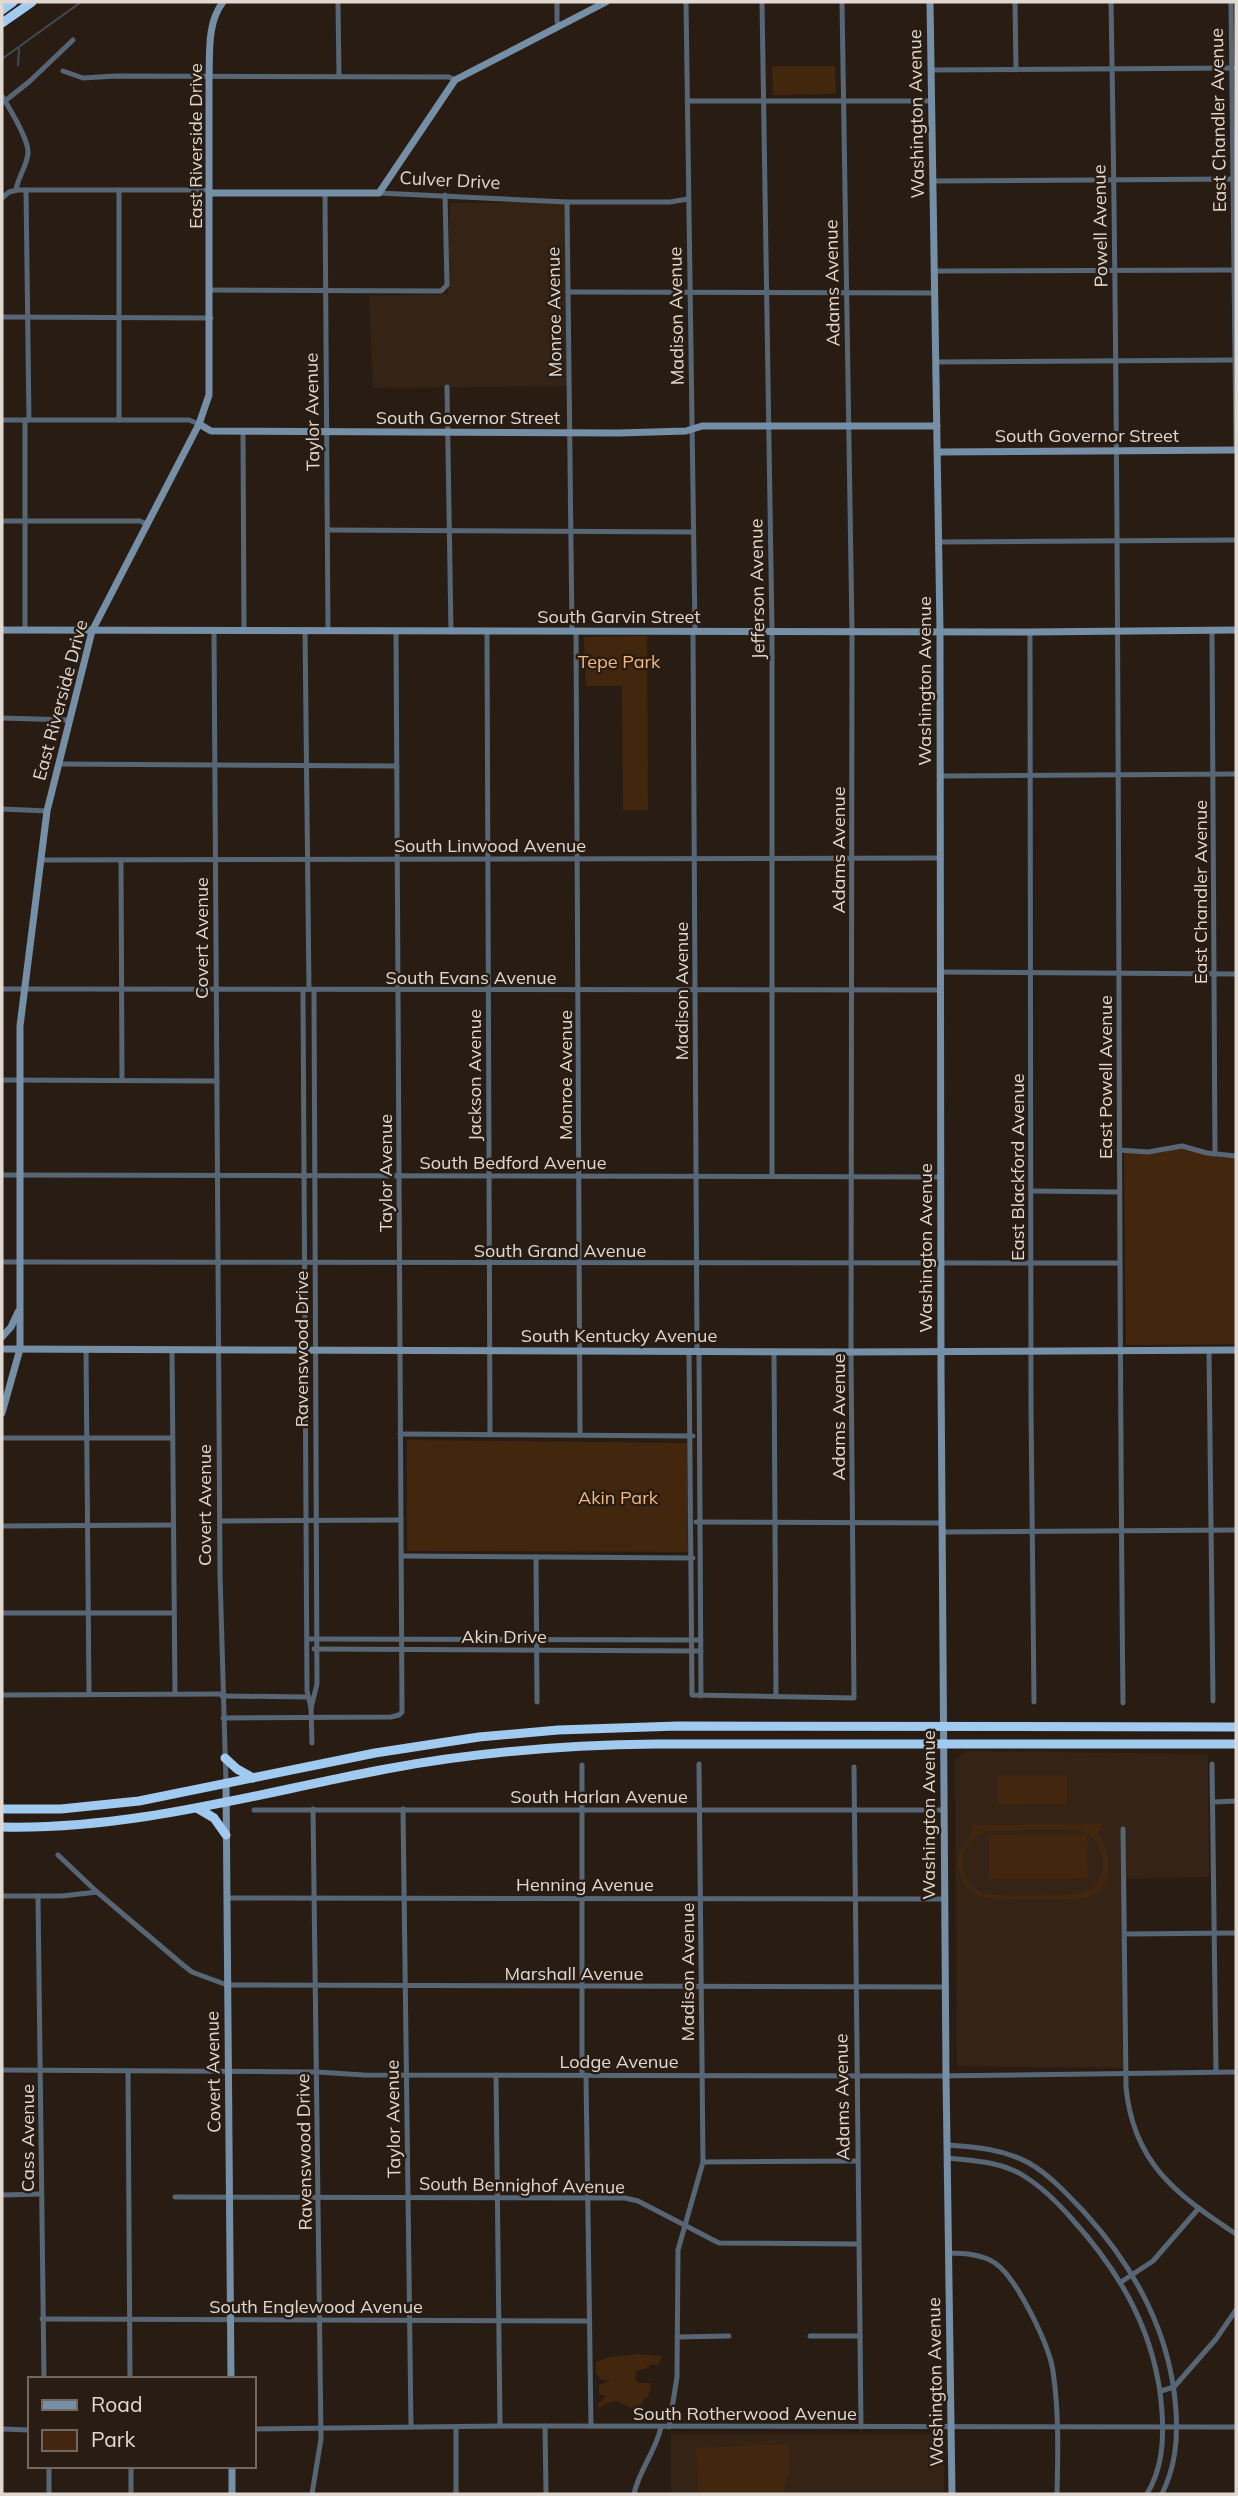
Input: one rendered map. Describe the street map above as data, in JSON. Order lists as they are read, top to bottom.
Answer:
{
  "streets": {
    "street": [
      "Washington Avenue",
      "East Chandler Avenue",
      "East Riverside Drive",
      "Culver Drive",
      "Powell Avenue",
      "Adams Avenue",
      "Monroe Avenue",
      "Madison Avenue",
      "Taylor Avenue",
      "South Governor Street",
      "Jefferson Avenue",
      "South Garvin Street",
      "South Linwood Avenue",
      "Covert Avenue",
      "South Evans Avenue",
      "Jackson Avenue",
      "East Powell Avenue",
      "South Bedford Avenue",
      "East Blackford Avenue",
      "South Grand Avenue",
      "South Kentucky Avenue",
      "Ravenswood Drive",
      "Akin Drive",
      "South Harlan Avenue",
      "Henning Avenue",
      "Marshall Avenue",
      "Lodge Avenue",
      "Cass Avenue",
      "South Bennighof Avenue",
      "South Englewood Avenue",
      "South Rotherwood Avenue"
    ]
  },
  "crossings": [
    ["Washington Avenue", "South Governor Street"],
    ["Washington Avenue", "South Garvin Street"],
    ["Washington Avenue", "South Linwood Avenue"],
    ["Washington Avenue", "South Evans Avenue"],
    ["Washington Avenue", "South Bedford Avenue"],
    ["Washington Avenue", "South Grand Avenue"],
    ["Washington Avenue", "South Kentucky Avenue"],
    ["Washington Avenue", "South Harlan Avenue"],
    ["Washington Avenue", "Henning Avenue"],
    ["Washington Avenue", "Marshall Avenue"],
    ["Washington Avenue", "Lodge Avenue"],
    ["Washington Avenue", "South Rotherwood Avenue"],
    ["East Chandler Avenue", "South Governor Street"],
    ["East Chandler Avenue", "South Garvin Street"],
    ["East Riverside Drive", "Culver Drive"],
    ["East Riverside Drive", "South Governor Street"],
    ["East Riverside Drive", "South Garvin Street"],
    ["East Riverside Drive", "South Linwood Avenue"],
    ["East Riverside Drive", "South Evans Avenue"],
    ["East Riverside Drive", "South Bedford Avenue"],
    ["East Riverside Drive", "South Grand Avenue"],
    ["East Riverside Drive", "South Kentucky Avenue"],
    ["Culver Drive", "Monroe Avenue"],
    ["Culver Drive", "Madison Avenue"],
    ["Culver Drive", "Taylor Avenue"],
    ["Powell Avenue", "South Governor Street"],
    ["Powell Avenue", "East Powell Avenue"],
    ["Adams Avenue", "South Governor Street"],
    ["Adams Avenue", "South Garvin Street"],
    ["Adams Avenue", "South Linwood Avenue"],
    ["Adams Avenue", "South Evans Avenue"],
    ["Adams Avenue", "South Bedford Avenue"],
    ["Adams Avenue", "South Grand Avenue"],
    ["Adams Avenue", "South Kentucky Avenue"],
    ["Adams Avenue", "South Harlan Avenue"],
    ["Adams Avenue", "Henning Avenue"],
    ["Adams Avenue", "Marshall Avenue"],
    ["Adams Avenue", "Lodge Avenue"],
    ["Adams Avenue", "South Bennighof Avenue"],
    ["Adams Avenue", "South Rotherwood Avenue"],
    ["Monroe Avenue", "South Governor Street"],
    ["Monroe Avenue", "South Garvin Street"],
    ["Monroe Avenue", "South Linwood Avenue"],
    ["Monroe Avenue", "South Evans Avenue"],
    ["Monroe Avenue", "South Bedford Avenue"],
    ["Monroe Avenue", "South Grand Avenue"],
    ["Monroe Avenue", "South Kentucky Avenue"],
    ["Madison Avenue", "South Governor Street"],
    ["Madison Avenue", "South Garvin Street"],
    ["Madison Avenue", "South Linwood Avenue"],
    ["Madison Avenue", "South Evans Avenue"],
    ["Madison Avenue", "South Bedford Avenue"],
    ["Madison Avenue", "South Grand Avenue"],
    ["Madison Avenue", "South Kentucky Avenue"],
    ["Madison Avenue", "Akin Drive"],
    ["Madison Avenue", "South Harlan Avenue"],
    ["Madison Avenue", "Henning Avenue"],
    ["Madison Avenue", "Marshall Avenue"],
    ["Madison Avenue", "Lodge Avenue"],
    ["Madison Avenue", "South Bennighof Avenue"],
    ["Madison Avenue", "South Rotherwood Avenue"],
    ["Taylor Avenue", "South Governor Street"],
    ["Taylor Avenue", "South Garvin Street"],
    ["Taylor Avenue", "South Linwood Avenue"],
    ["Taylor Avenue", "South Evans Avenue"],
    ["Taylor Avenue", "South Bedford Avenue"],
    ["Taylor Avenue", "South Grand Avenue"],
    ["Taylor Avenue", "South Kentucky Avenue"],
    ["Taylor Avenue", "Ravenswood Drive"],
    ["Taylor Avenue", "Akin Drive"],
    ["Taylor Avenue", "South Harlan Avenue"],
    ["Taylor Avenue", "Henning Avenue"],
    ["Taylor Avenue", "Marshall Avenue"],
    ["Taylor Avenue", "Lodge Avenue"],
    ["Taylor Avenue", "South Bennighof Avenue"],
    ["Taylor Avenue", "South Englewood Avenue"],
    ["Taylor Avenue", "South Rotherwood Avenue"],
    ["South Governor Street", "Jefferson Avenue"],
    ["South Governor Street", "East Powell Avenue"],
    ["Jefferson Avenue", "South Garvin Street"],
    ["Jefferson Avenue", "South Linwood Avenue"],
    ["Jefferson Avenue", "South Evans Avenue"],
    ["Jefferson Avenue", "South Bedford Avenue"],
    ["South Garvin Street", "Covert Avenue"],
    ["South Garvin Street", "Jackson Avenue"],
    ["South Garvin Street", "East Powell Avenue"],
    ["South Garvin Street", "East Blackford Avenue"],
    ["South Garvin Street", "Ravenswood Drive"],
    ["South Linwood Avenue", "Covert Avenue"],
    ["South Linwood Avenue", "Jackson Avenue"],
    ["South Linwood Avenue", "Ravenswood Drive"],
    ["Covert Avenue", "South Evans Avenue"],
    ["Covert Avenue", "South Bedford Avenue"],
    ["Covert Avenue", "South Grand Avenue"],
    ["Covert Avenue", "South Kentucky Avenue"],
    ["Covert Avenue", "Henning Avenue"],
    ["Covert Avenue", "Marshall Avenue"],
    ["Covert Avenue", "Lodge Avenue"],
    ["Covert Avenue", "South Bennighof Avenue"],
    ["Covert Avenue", "South Englewood Avenue"],
    ["South Evans Avenue", "Jackson Avenue"],
    ["South Evans Avenue", "Ravenswood Drive"],
    ["Jackson Avenue", "South Bedford Avenue"],
    ["Jackson Avenue", "South Grand Avenue"],
    ["Jackson Avenue", "South Kentucky Avenue"],
    ["East Powell Avenue", "South Grand Avenue"],
    ["East Powell Avenue", "South Kentucky Avenue"],
    ["South Bedford Avenue", "Ravenswood Drive"],
    ["East Blackford Avenue", "South Grand Avenue"],
    ["East Blackford Avenue", "South Kentucky Avenue"],
    ["South Grand Avenue", "Ravenswood Drive"],
    ["South Kentucky Avenue", "Ravenswood Drive"],
    ["Ravenswood Drive", "Akin Drive"],
    ["Ravenswood Drive", "South Harlan Avenue"],
    ["Ravenswood Drive", "Henning Avenue"],
    ["Ravenswood Drive", "Marshall Avenue"],
    ["Ravenswood Drive", "Lodge Avenue"],
    ["Ravenswood Drive", "South Bennighof Avenue"],
    ["Ravenswood Drive", "South Englewood Avenue"],
    ["Ravenswood Drive", "South Rotherwood Avenue"],
    ["Lodge Avenue", "Cass Avenue"],
    ["Cass Avenue", "South Englewood Avenue"]
  ],
  "parks": ["Tepe Park", "Akin Park"],
  "legend": ["Road", "Park"]
}
